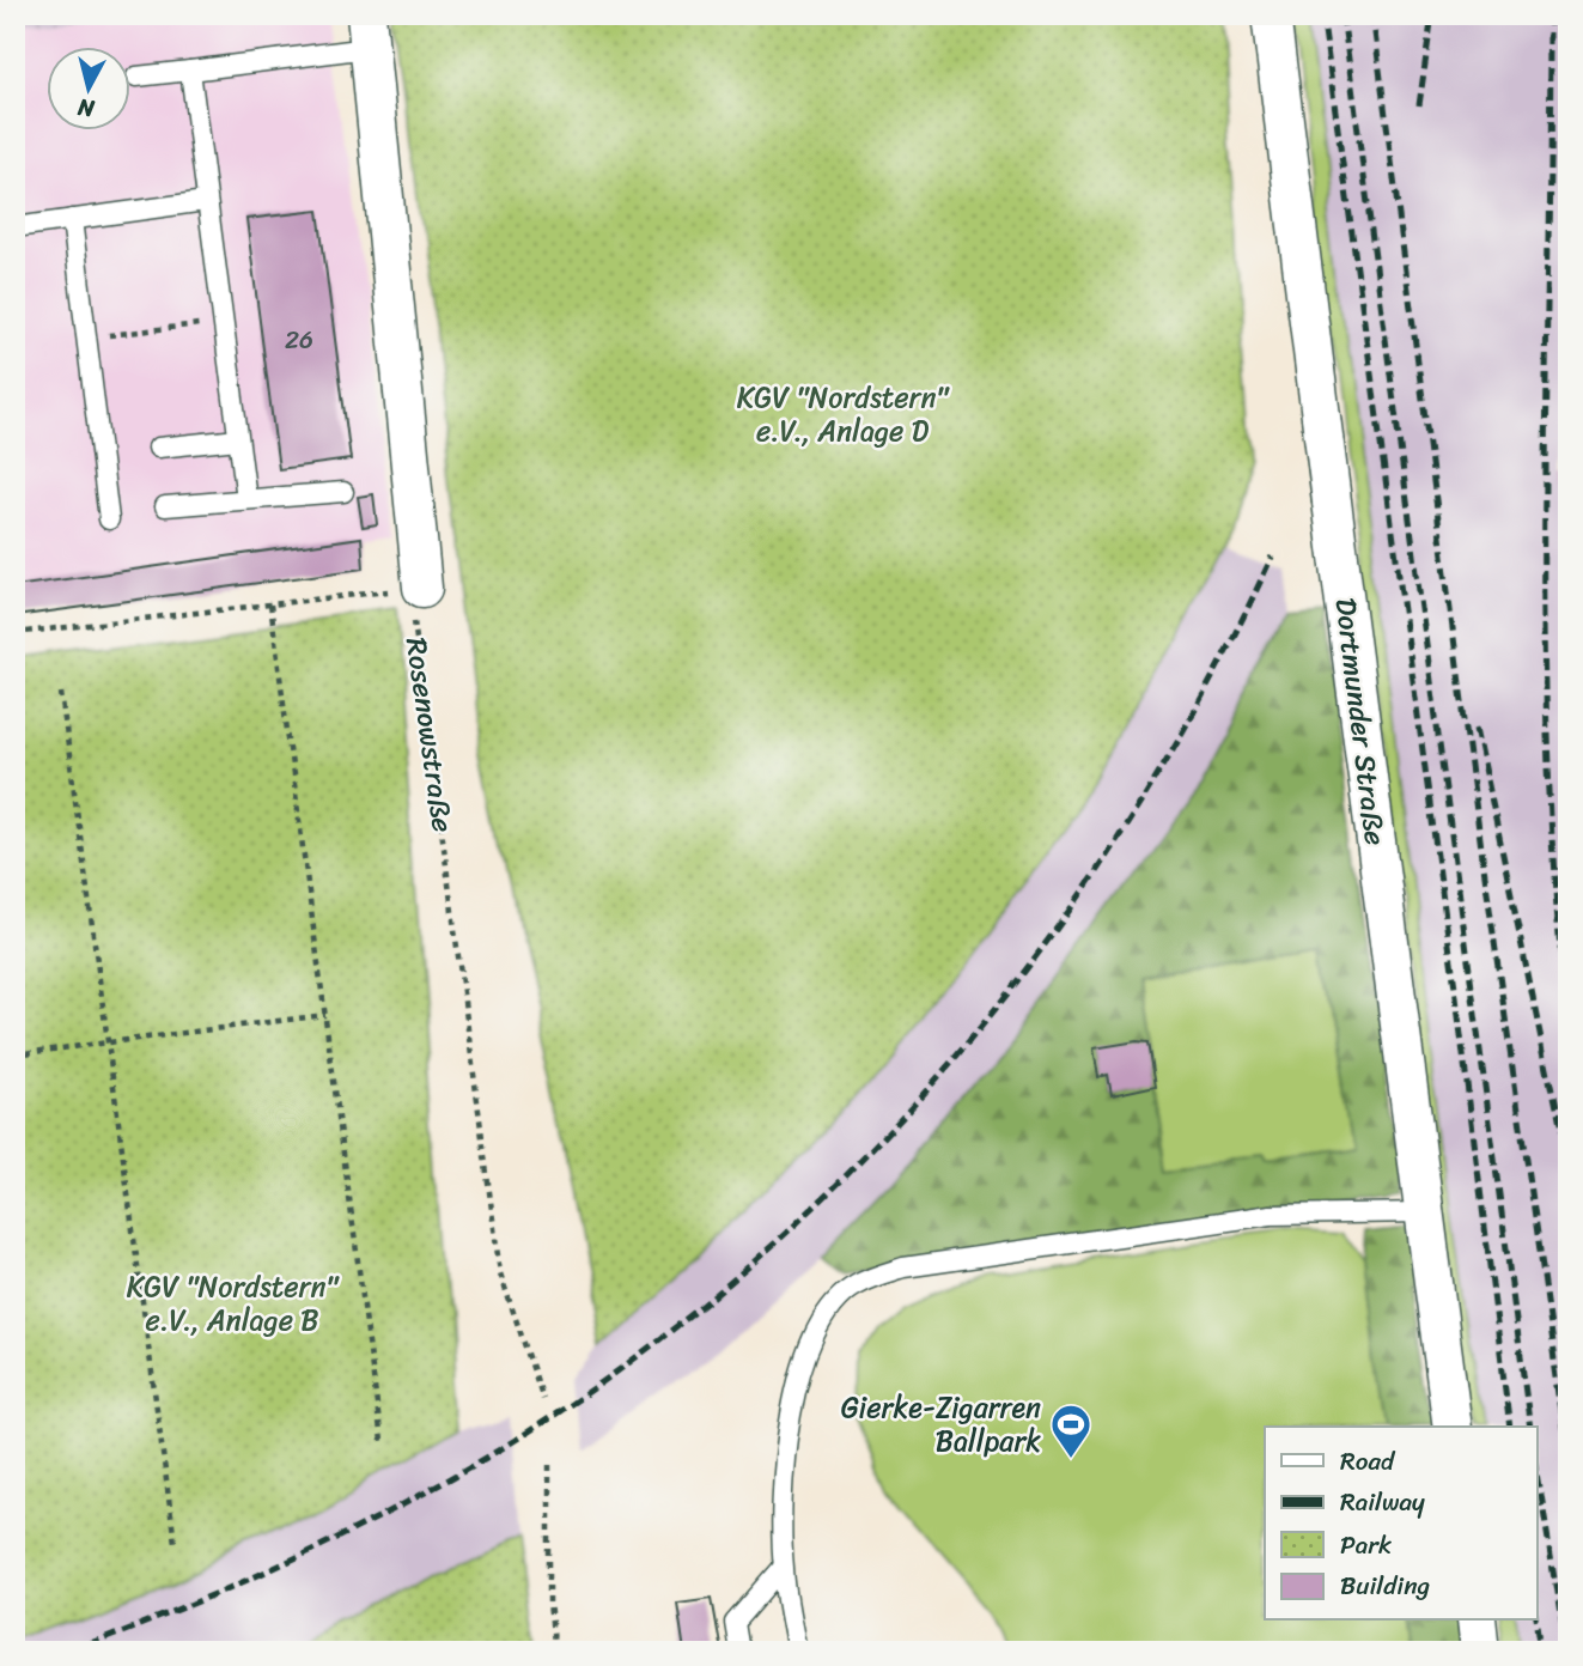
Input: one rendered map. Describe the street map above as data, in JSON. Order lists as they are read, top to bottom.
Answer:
{
  "streets": {
    "street": ["Dortmunder Straße"],
    "path": ["Rosenowstraße"]
  },
  "parks": ["KGV \"Nordstern\" e.V., Anlage D", "KGV \"Nordstern\" e.V., Anlage B"],
  "places": {
    "sports": ["Gierke-Zigarren Ballpark"]
  },
  "house_numbers": ["26"],
  "legend": [
    "Road",
    "Railway",
    "Park",
    "Building"
  ],
  "north": "bottom"
}
